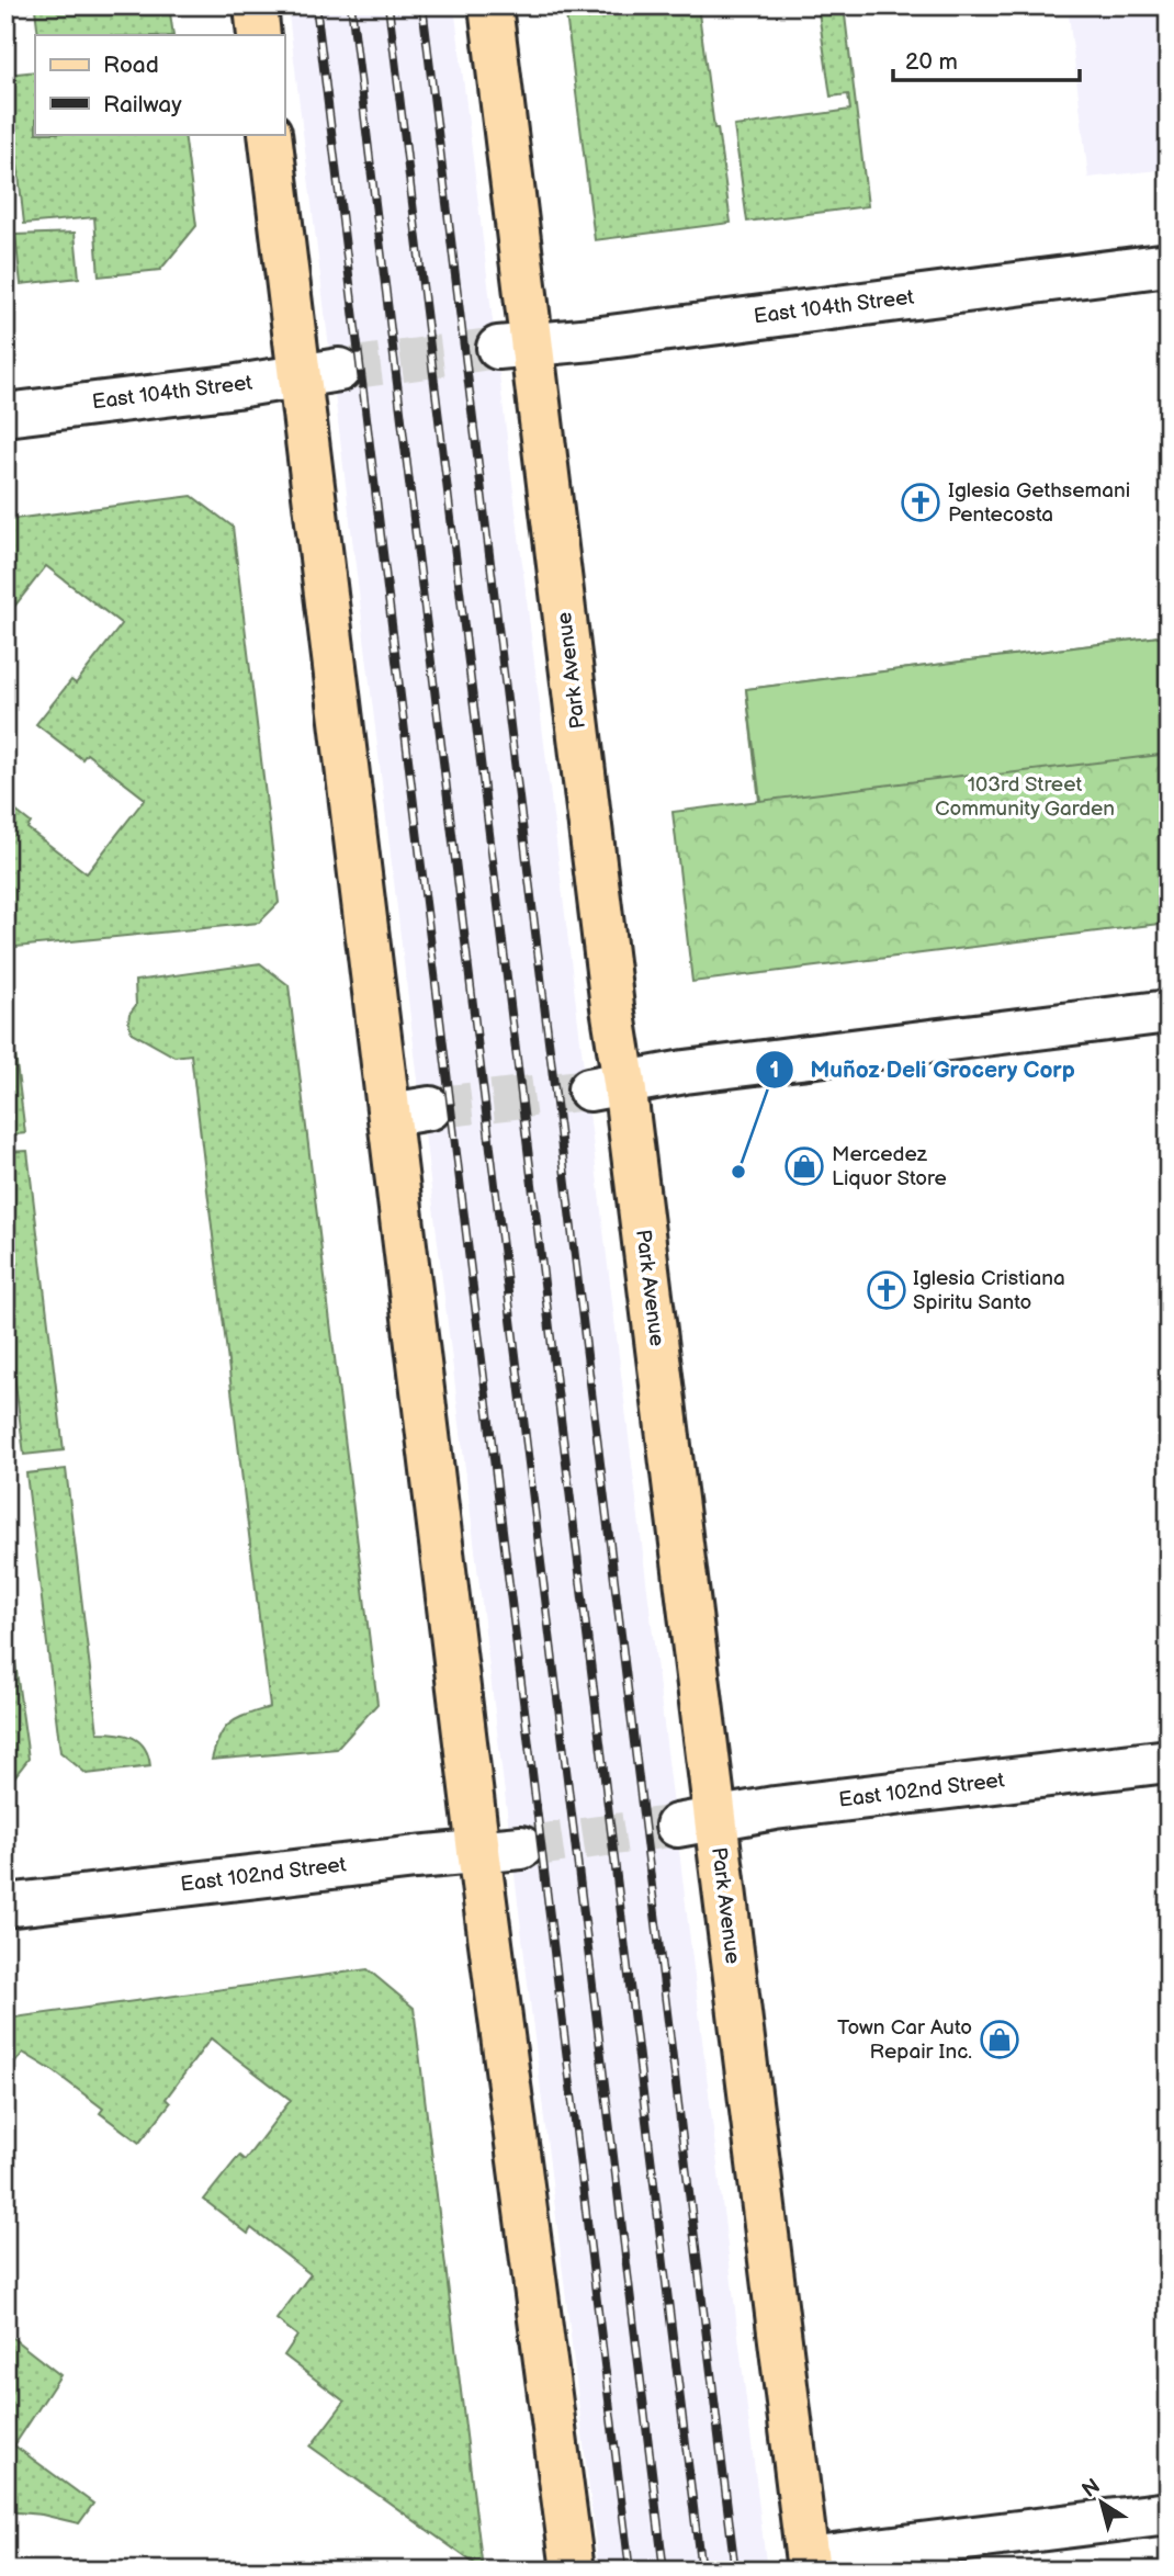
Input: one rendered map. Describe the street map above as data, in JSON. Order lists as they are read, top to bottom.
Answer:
{
  "streets": {
    "main road": ["Park Avenue"],
    "street": ["East 104th Street", "East 102nd Street"]
  },
  "crossings": [
    ["East 104th Street", "Park Avenue"],
    ["Park Avenue", "East 102nd Street"]
  ],
  "parks": ["103rd Street Community Garden"],
  "places": {
    "church": ["Iglesia Gethsemani Pentecosta", "Iglesia Cristiana Spiritu Santo"],
    "shop": ["Mercedez Liquor Store", "Town Car Auto Repair Inc."],
    "other": ["Muñoz Deli Grocery Corp"]
  },
  "legend": ["Road", "Railway"],
  "scale_bar": "20 m",
  "north": "top left"
}
